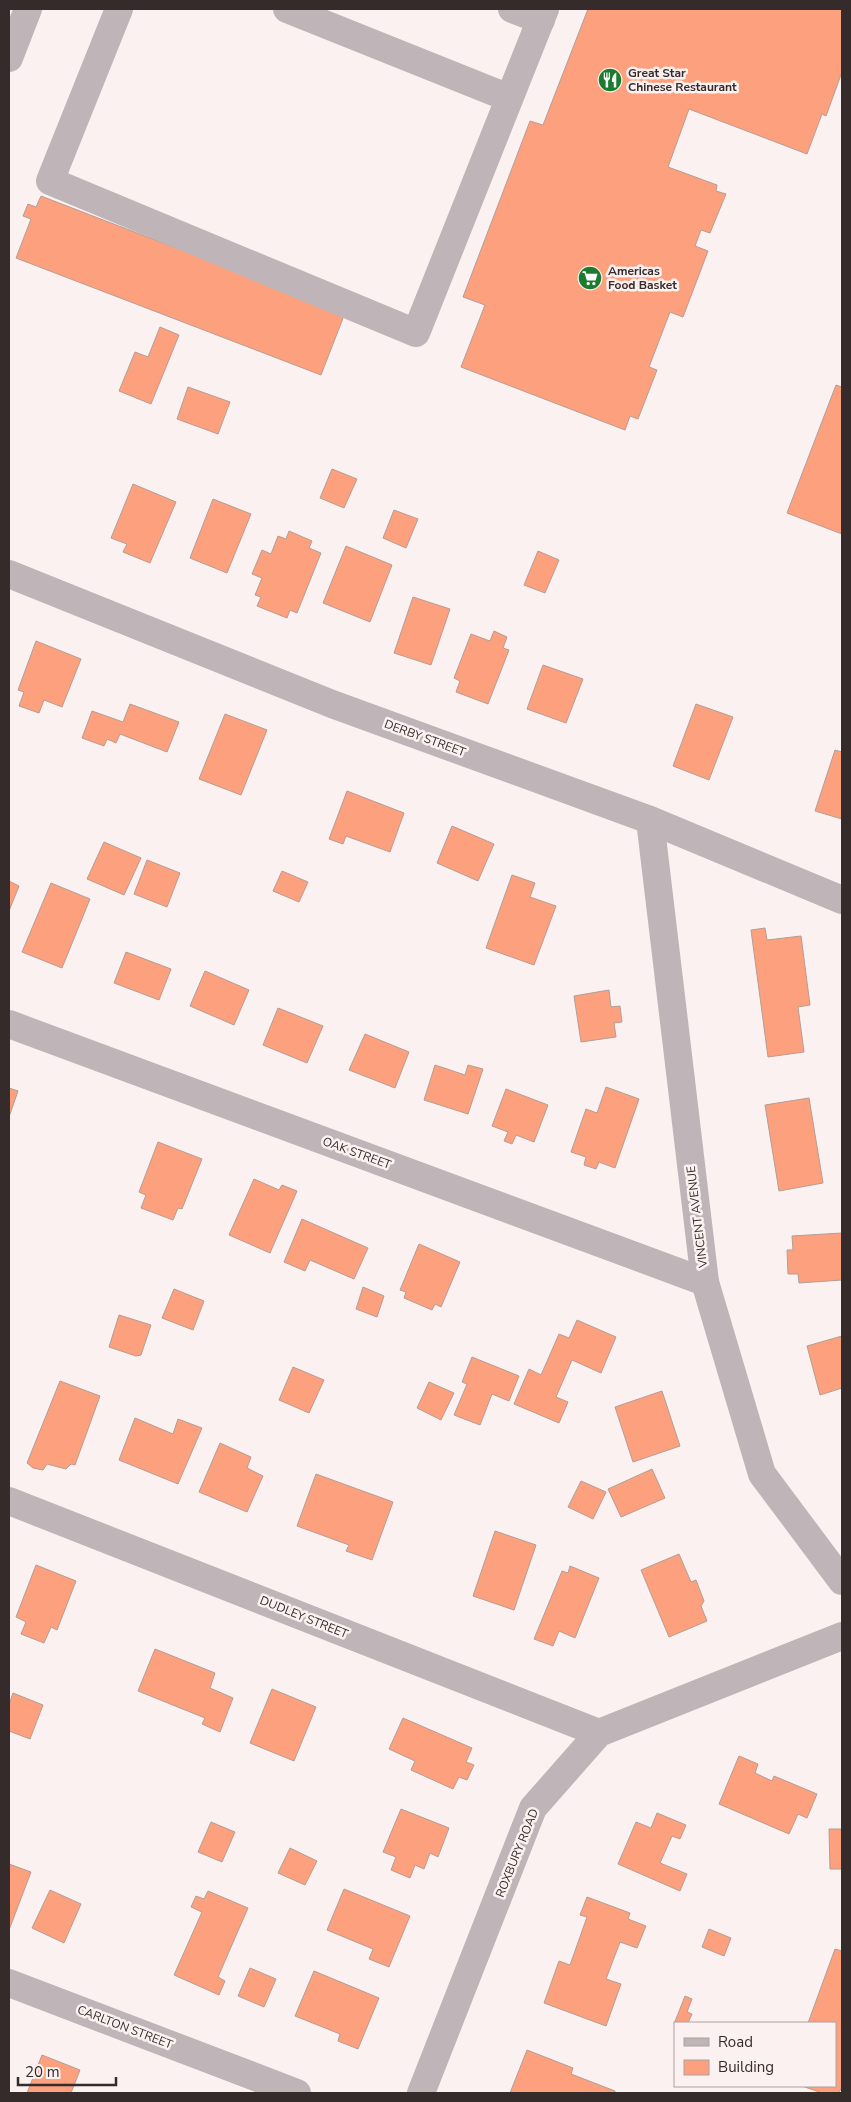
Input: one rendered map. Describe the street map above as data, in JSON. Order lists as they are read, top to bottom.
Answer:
{
  "streets": {
    "street": [
      "DERBY STREET",
      "OAK STREET",
      "VINCENT AVENUE",
      "DUDLEY STREET",
      "ROXBURY ROAD",
      "CARLTON STREET"
    ]
  },
  "crossings": [
    ["DERBY STREET", "VINCENT AVENUE"],
    ["OAK STREET", "VINCENT AVENUE"],
    ["DUDLEY STREET", "ROXBURY ROAD"]
  ],
  "places": {
    "restaurant": ["Great Star Chinese Restaurant"],
    "supermarket": ["Americas Food Basket"]
  },
  "legend": ["Road", "Building"],
  "scale_bar": "20 m"
}
